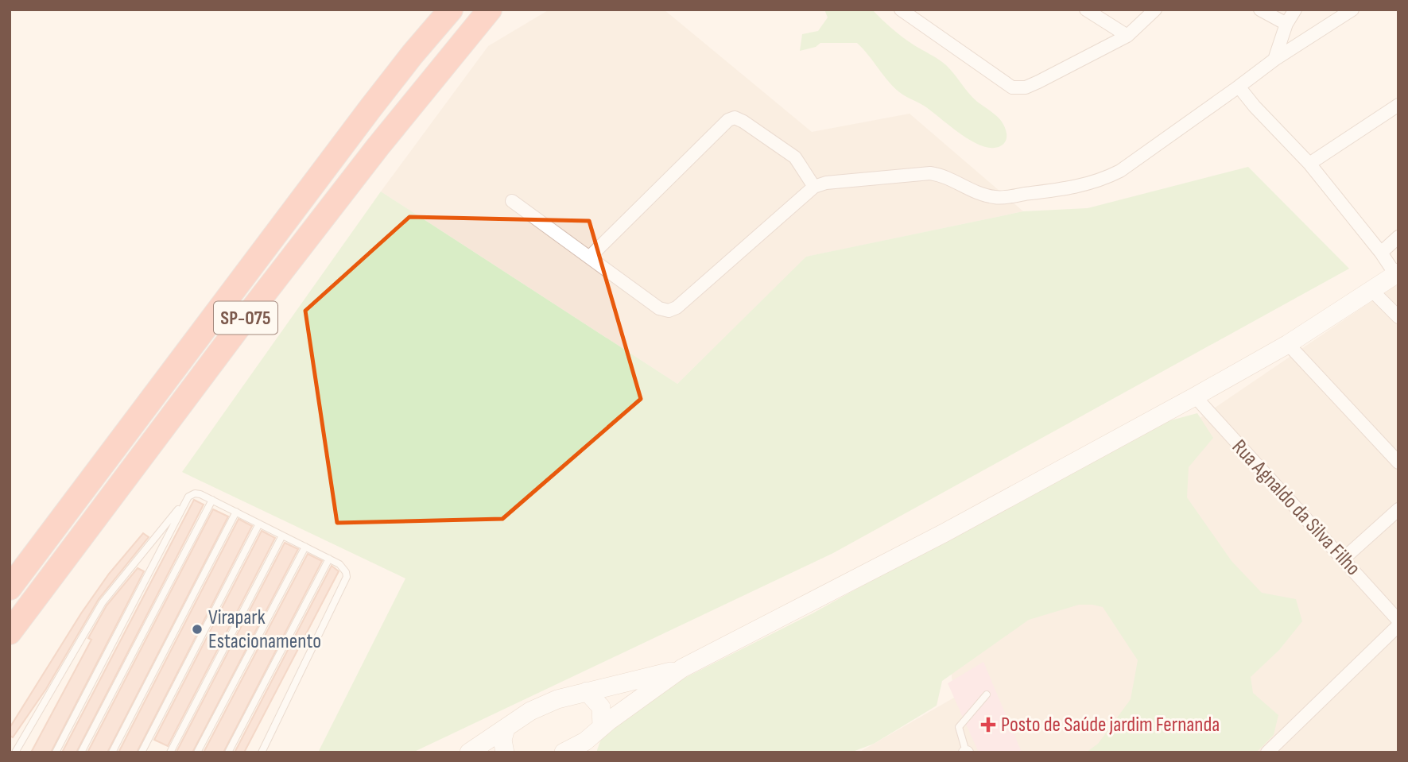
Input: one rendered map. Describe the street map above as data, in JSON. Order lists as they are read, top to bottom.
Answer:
{
  "streets": {
    "highway": ["SP-075"],
    "street": ["Rua Agnaldo da Silva Filho"]
  },
  "places": {
    "other": ["Virapark Estacionamento"],
    "health": ["Posto de Saúde jardim Fernanda"]
  }
}
